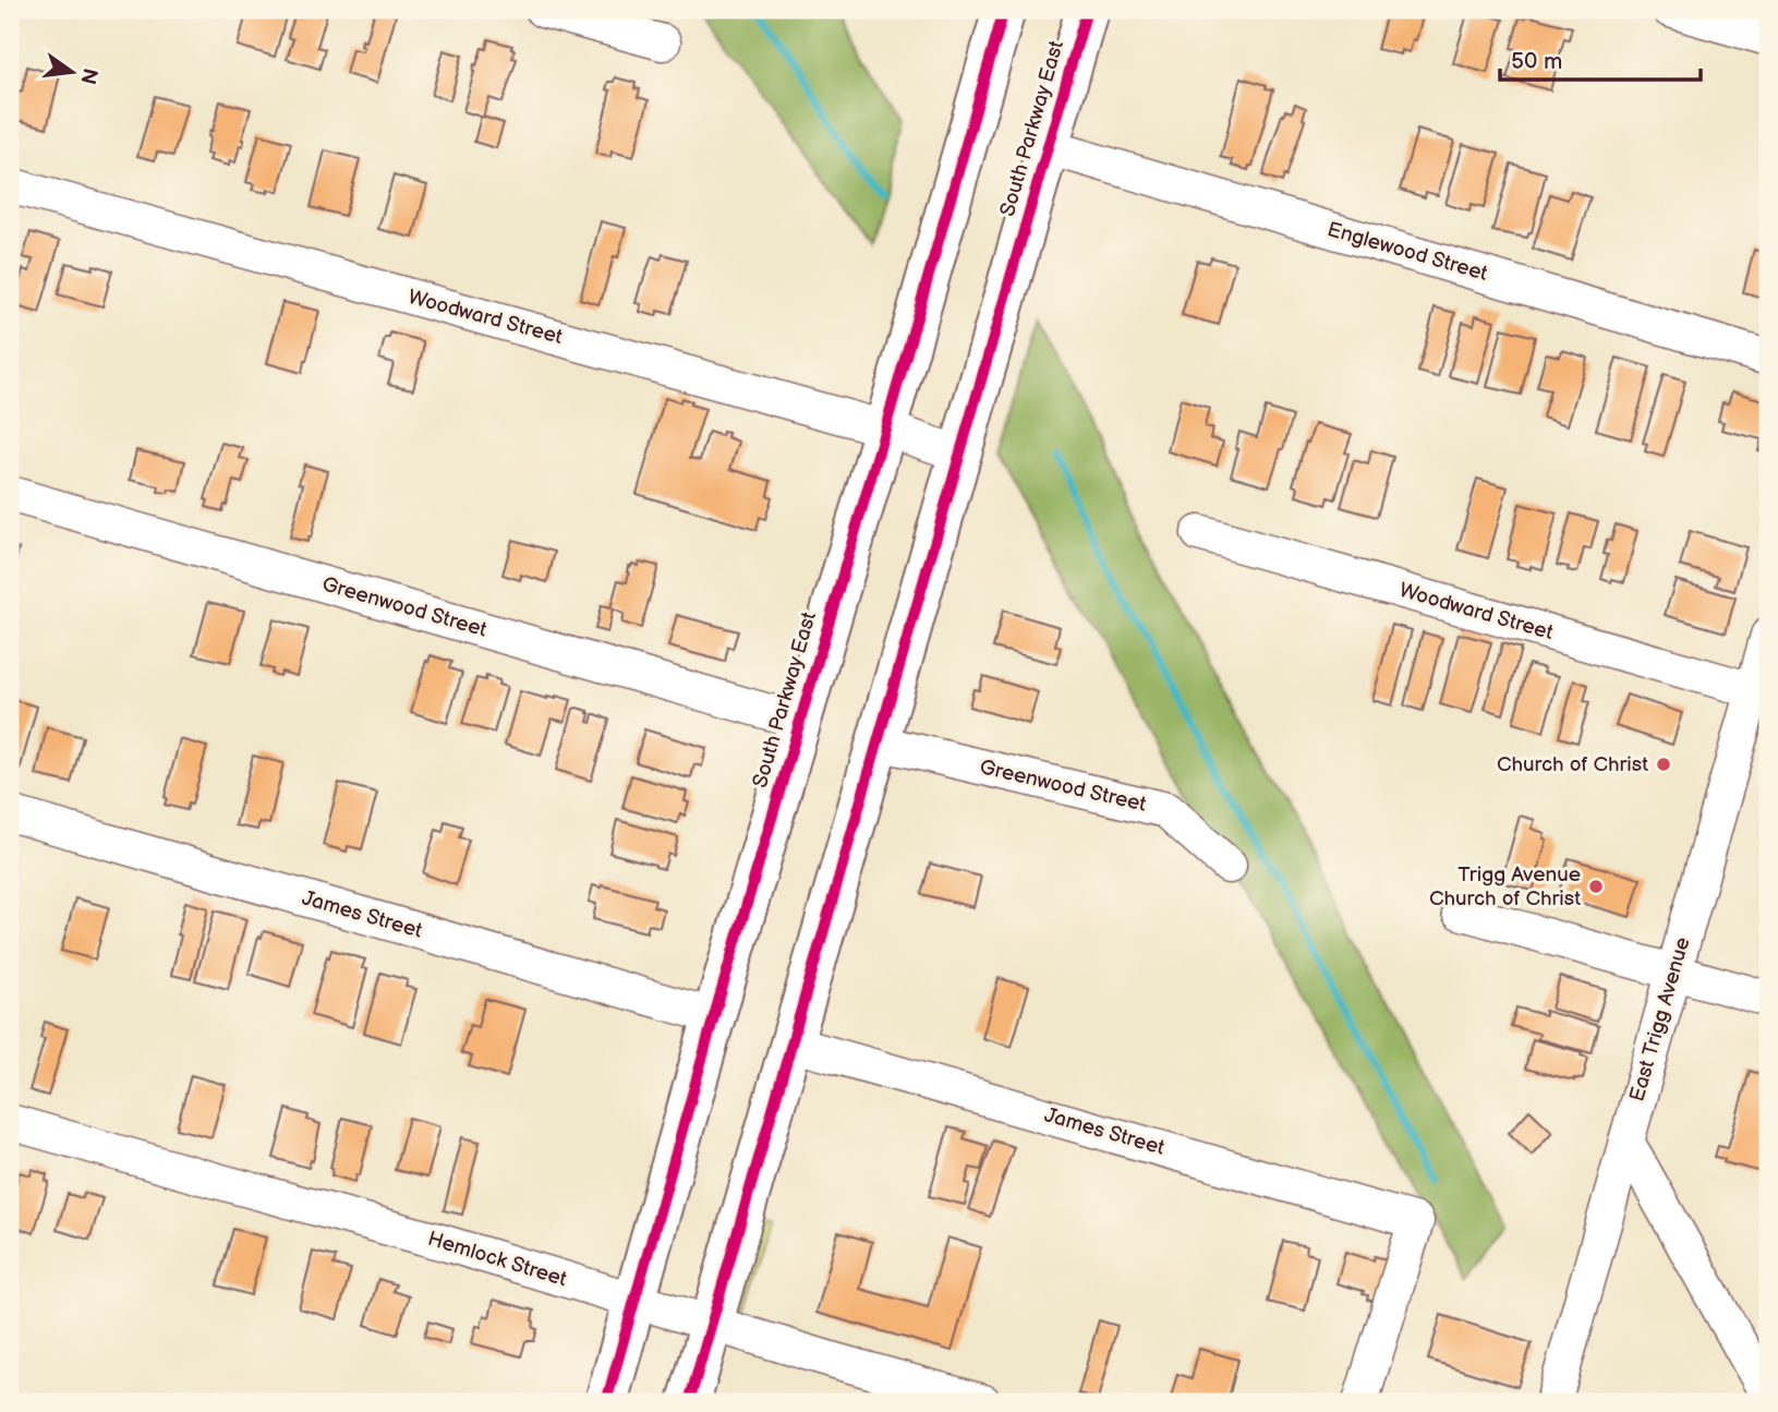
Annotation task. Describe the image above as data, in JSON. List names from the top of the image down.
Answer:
{
  "streets": {
    "main road": ["South Parkway East"],
    "street": [
      "Englewood Street",
      "Woodward Street",
      "Greenwood Street",
      "James Street",
      "East Trigg Avenue",
      "Hemlock Street"
    ]
  },
  "crossings": [
    ["South Parkway East", "Englewood Street"],
    ["South Parkway East", "Woodward Street"],
    ["South Parkway East", "Greenwood Street"],
    ["South Parkway East", "James Street"],
    ["South Parkway East", "Hemlock Street"],
    ["Woodward Street", "East Trigg Avenue"]
  ],
  "places": ["Church of Christ", "Trigg Avenue Church of Christ"],
  "scale_bar": "50 m",
  "north": "right"
}
